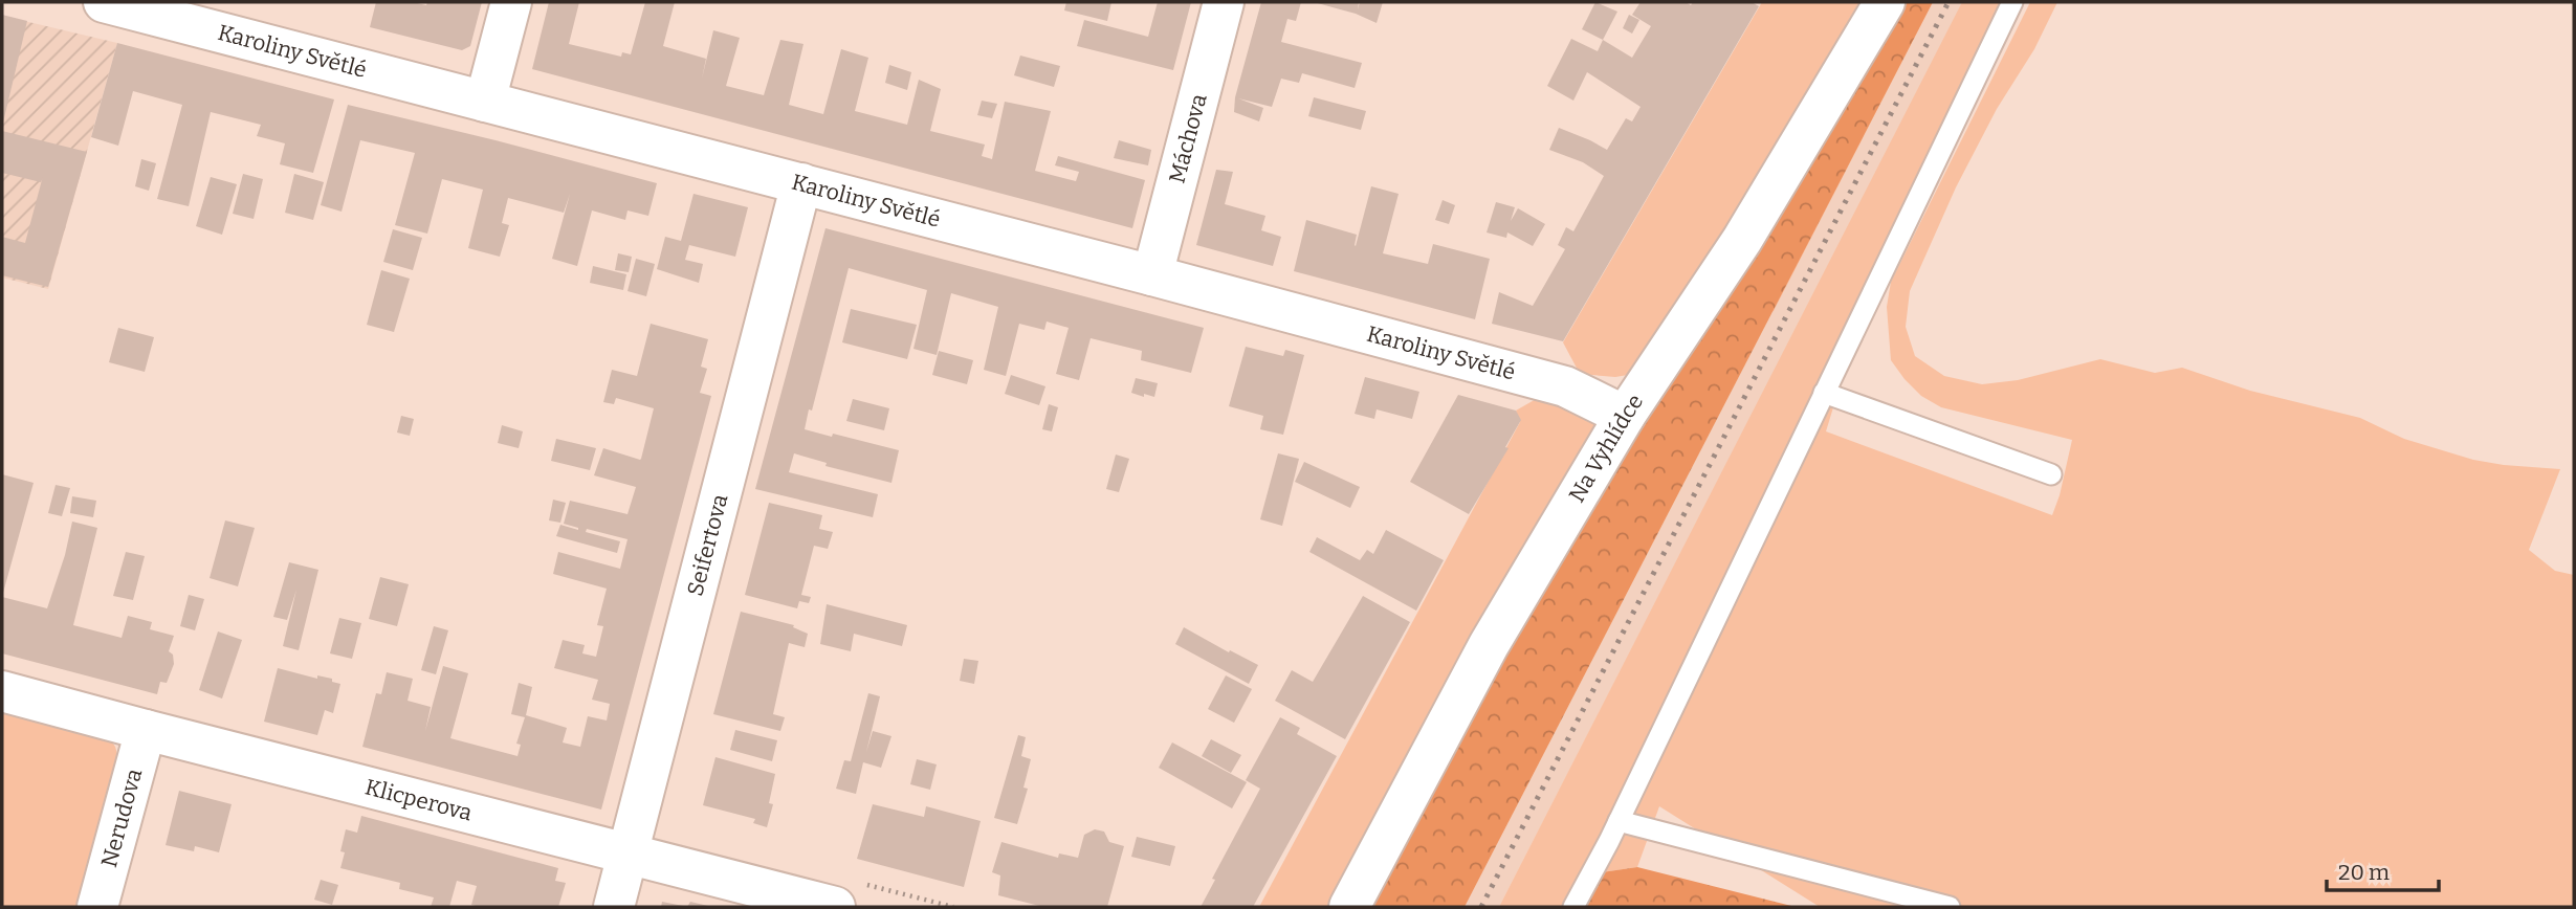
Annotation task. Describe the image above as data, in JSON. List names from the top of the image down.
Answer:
{
  "streets": {
    "street": [
      "Karoliny Světlé",
      "Máchova",
      "Na Vyhlídce",
      "Seifertova",
      "Klicperova",
      "Nerudova"
    ]
  },
  "crossings": [
    ["Karoliny Světlé", "Máchova"],
    ["Karoliny Světlé", "Na Vyhlídce"],
    ["Karoliny Světlé", "Seifertova"],
    ["Seifertova", "Klicperova"],
    ["Klicperova", "Nerudova"]
  ],
  "scale_bar": "20 m"
}
